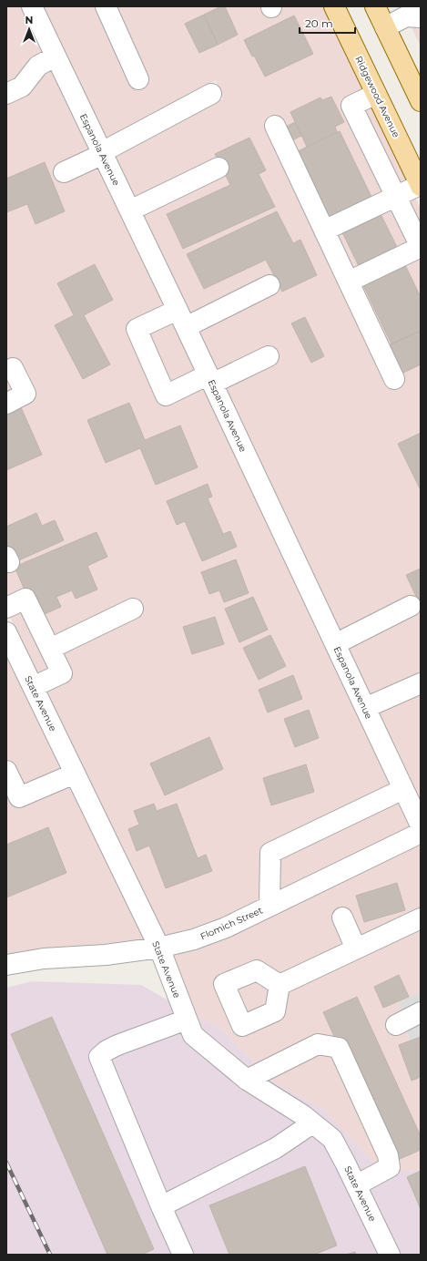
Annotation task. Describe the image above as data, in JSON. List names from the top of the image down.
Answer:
{
  "streets": {
    "main road": ["Ridgewood Avenue"],
    "street": ["Espanola Avenue", "State Avenue", "Flomich Street"]
  },
  "crossings": [
    ["State Avenue", "Flomich Street"]
  ],
  "scale_bar": "20 m",
  "north": "top"
}
